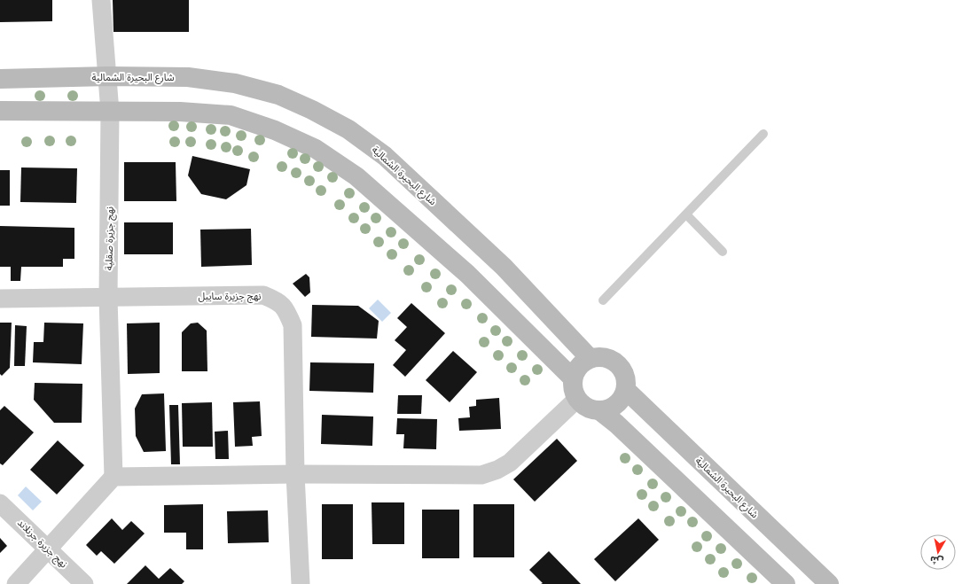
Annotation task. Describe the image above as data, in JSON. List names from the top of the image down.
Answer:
{
  "streets": {
    "main road": ["شارع البحيرة الشمالية"],
    "street": ["نهج جزيرة صقلية", "نهج جزيرة سايبل", "نهج جزيرة جرنلاند"]
  },
  "crossings": [
    ["شارع البحيرة الشمالية", "نهج جزيرة صقلية"],
    ["نهج جزيرة صقلية", "نهج جزيرة سايبل"]
  ],
  "north": "bottom"
}
